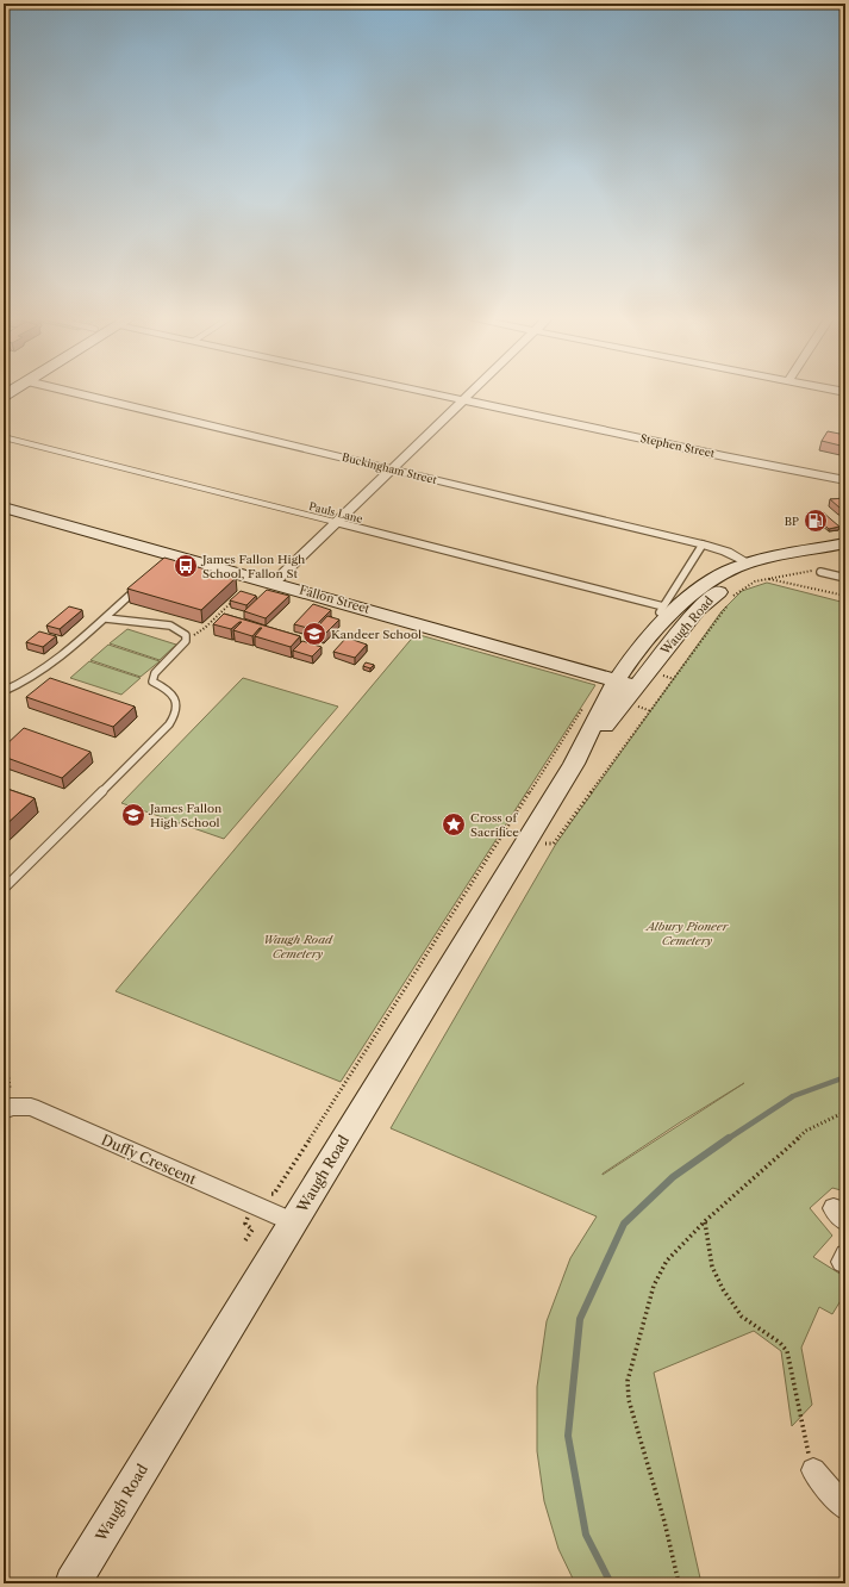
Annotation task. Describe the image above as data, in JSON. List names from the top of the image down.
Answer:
{
  "streets": {
    "main road": ["Fallon Street", "Waugh Road"],
    "street": ["Stephen Street", "Buckingham Street", "Duffy Crescent"],
    "lane": ["Pauls Lane"]
  },
  "crossings": [
    ["Buckingham Street", "Waugh Road"],
    ["Pauls Lane", "Waugh Road"],
    ["Fallon Street", "Waugh Road"],
    ["Waugh Road", "Duffy Crescent"]
  ],
  "parks": ["Albury Pioneer Cemetery", "Waugh Road Cemetery"],
  "places": {
    "fuel station": ["BP"],
    "bus stop": ["James Fallon High School, Fallon St"],
    "school or university": ["Kandeer School", "James Fallon High School"],
    "place": ["Cross of Sacrifice"]
  }
}
